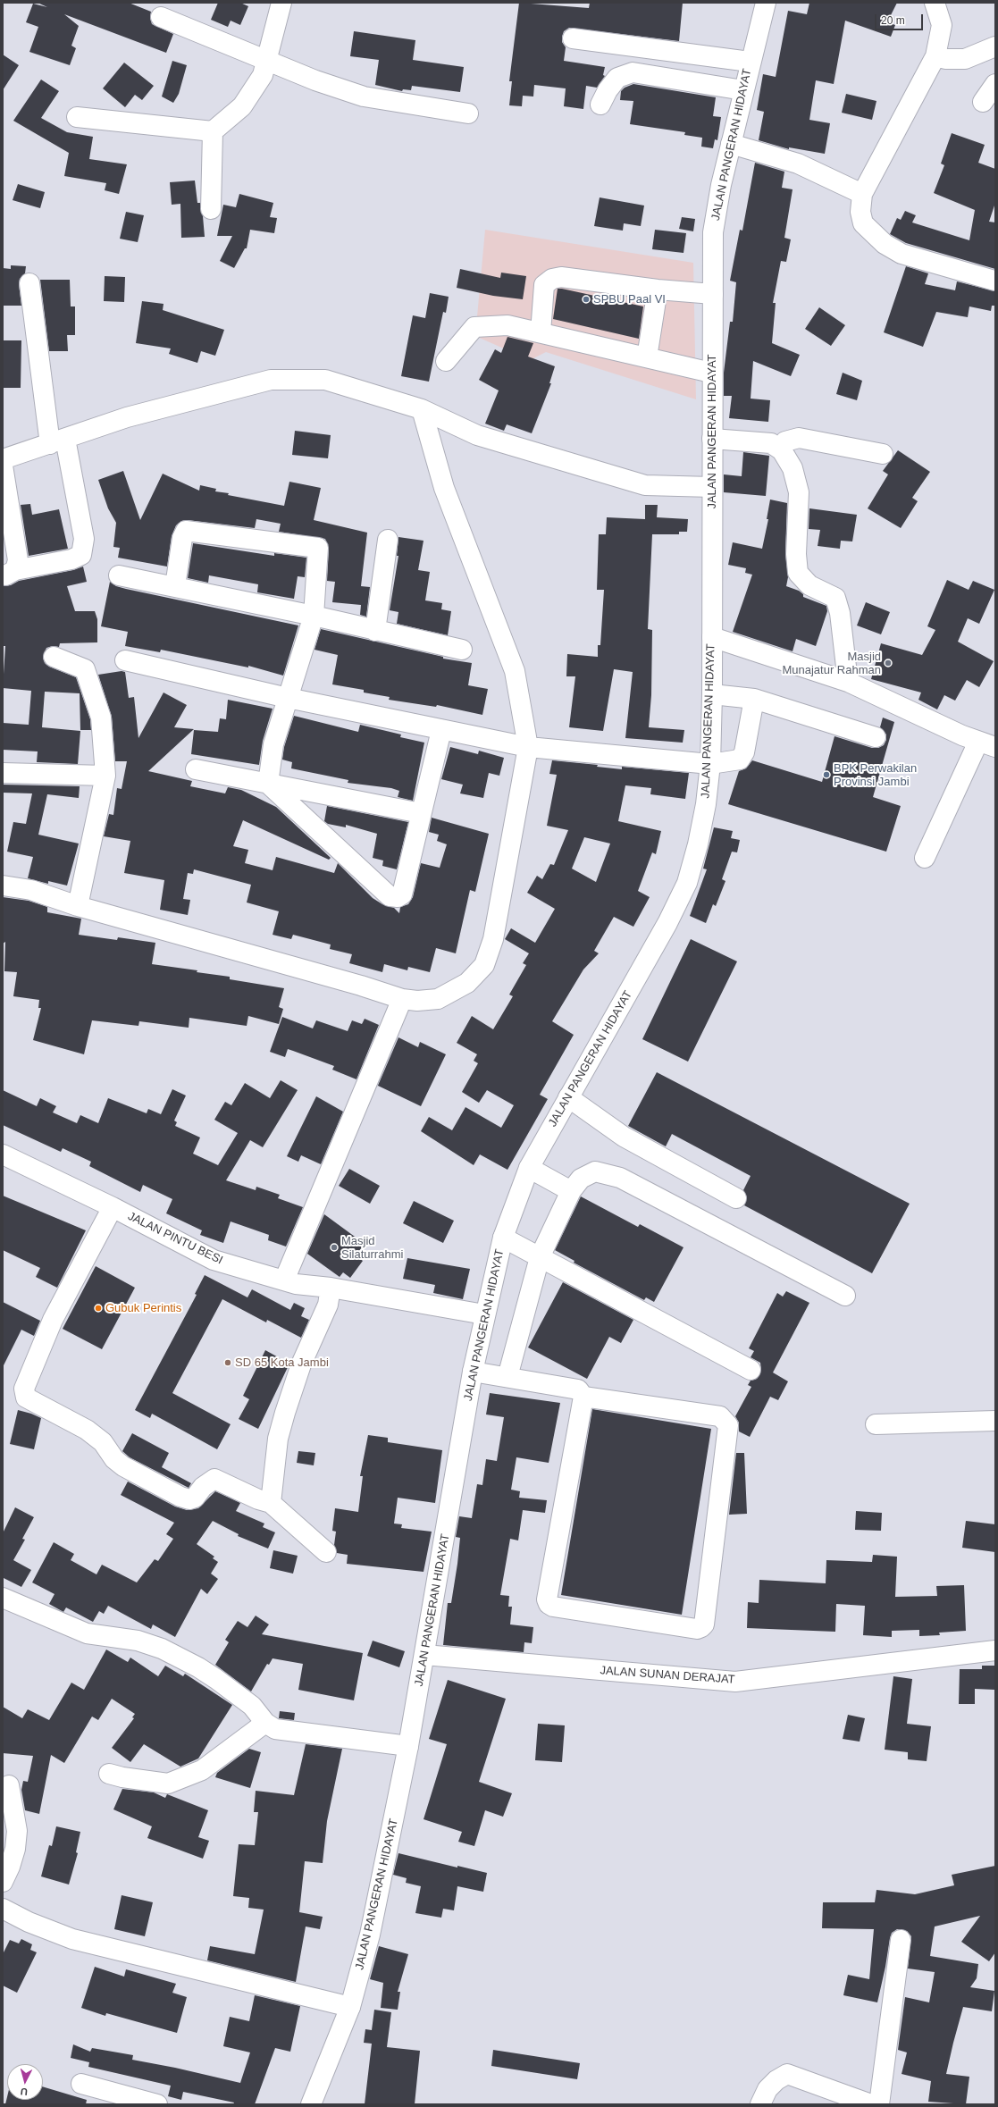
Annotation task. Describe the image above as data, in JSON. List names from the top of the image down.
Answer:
{
  "streets": {
    "main road": ["JALAN PANGERAN HIDAYAT", "JALAN PINTU BESI", "JALAN SUNAN DERAJAT"]
  },
  "crossings": [
    ["JALAN PANGERAN HIDAYAT", "JALAN PINTU BESI"],
    ["JALAN PANGERAN HIDAYAT", "JALAN SUNAN DERAJAT"]
  ],
  "places": [
    "SPBU Paal VI",
    "Masjid Munajatur Rahman",
    "BPK Perwakilan Provinsi Jambi",
    "Masjid Silaturrahmi",
    "Gubuk Perintis",
    "SD 65 Kota Jambi"
  ],
  "scale_bar": "20 m",
  "north": "bottom"
}
